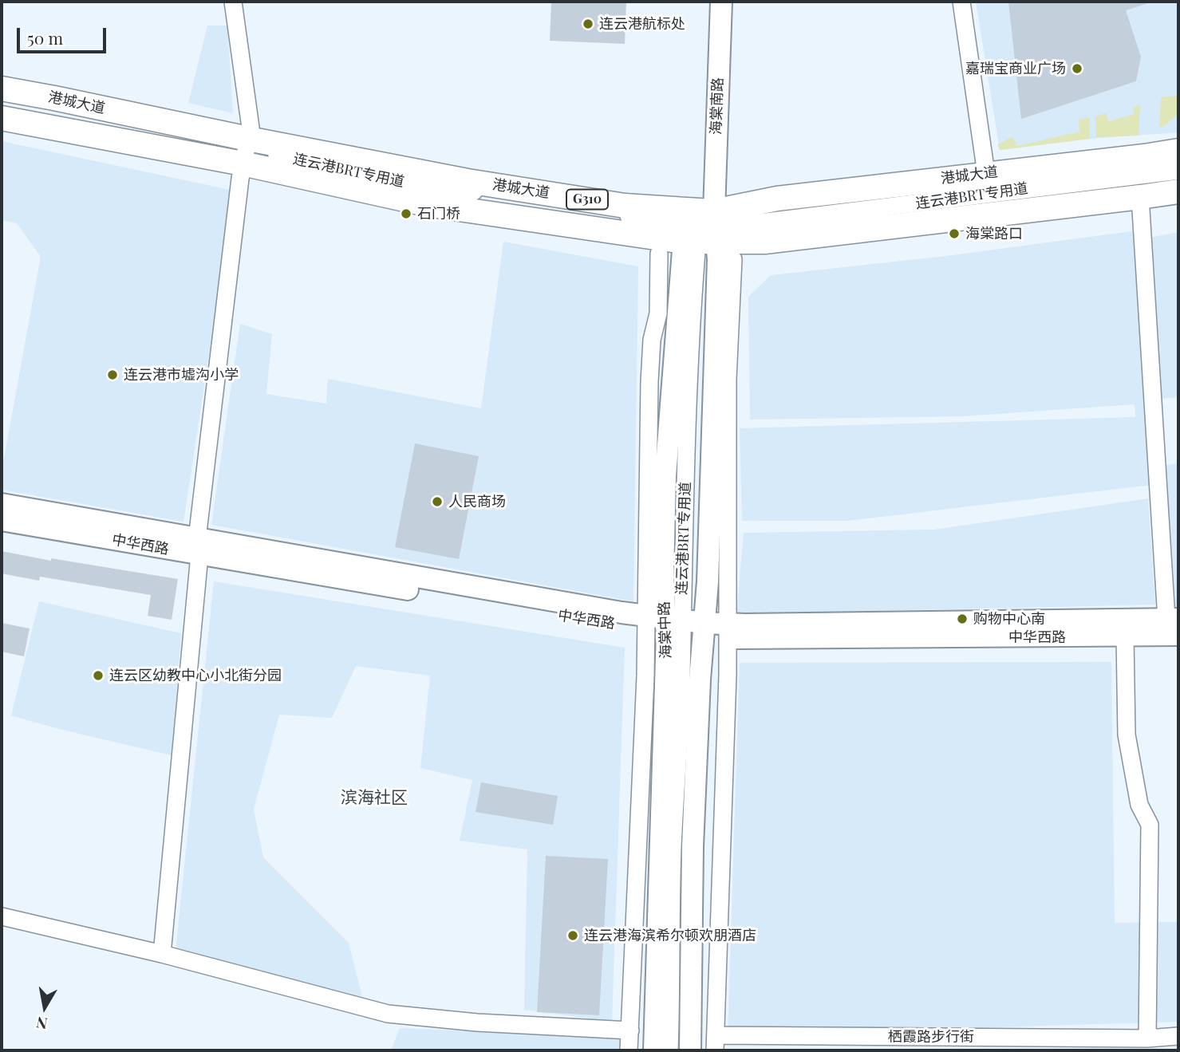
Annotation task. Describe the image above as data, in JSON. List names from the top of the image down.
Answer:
{
  "streets": {
    "highway": ["港城大道", "G310"],
    "main road": ["海棠南路", "中华西路", "海棠中路"],
    "street": ["连云港BRT专用道", "栖霞路步行街"]
  },
  "crossings": [
    ["港城大道", "海棠南路"],
    ["港城大道", "连云港BRT专用道"],
    ["港城大道", "海棠中路"],
    ["海棠南路", "连云港BRT专用道"],
    ["海棠南路", "海棠中路"],
    ["连云港BRT专用道", "海棠中路"],
    ["中华西路", "海棠中路"]
  ],
  "districts": ["滨海社区"],
  "places": [
    "连云港航标处",
    "嘉瑞宝商业广场",
    "石门桥",
    "海棠路口",
    "连云港市墟沟小学",
    "人民商场",
    "购物中心南",
    "连云区幼教中心小北街分园",
    "连云港海滨希尔顿欢朋酒店"
  ],
  "scale_bar": "50 m",
  "north": "bottom"
}
